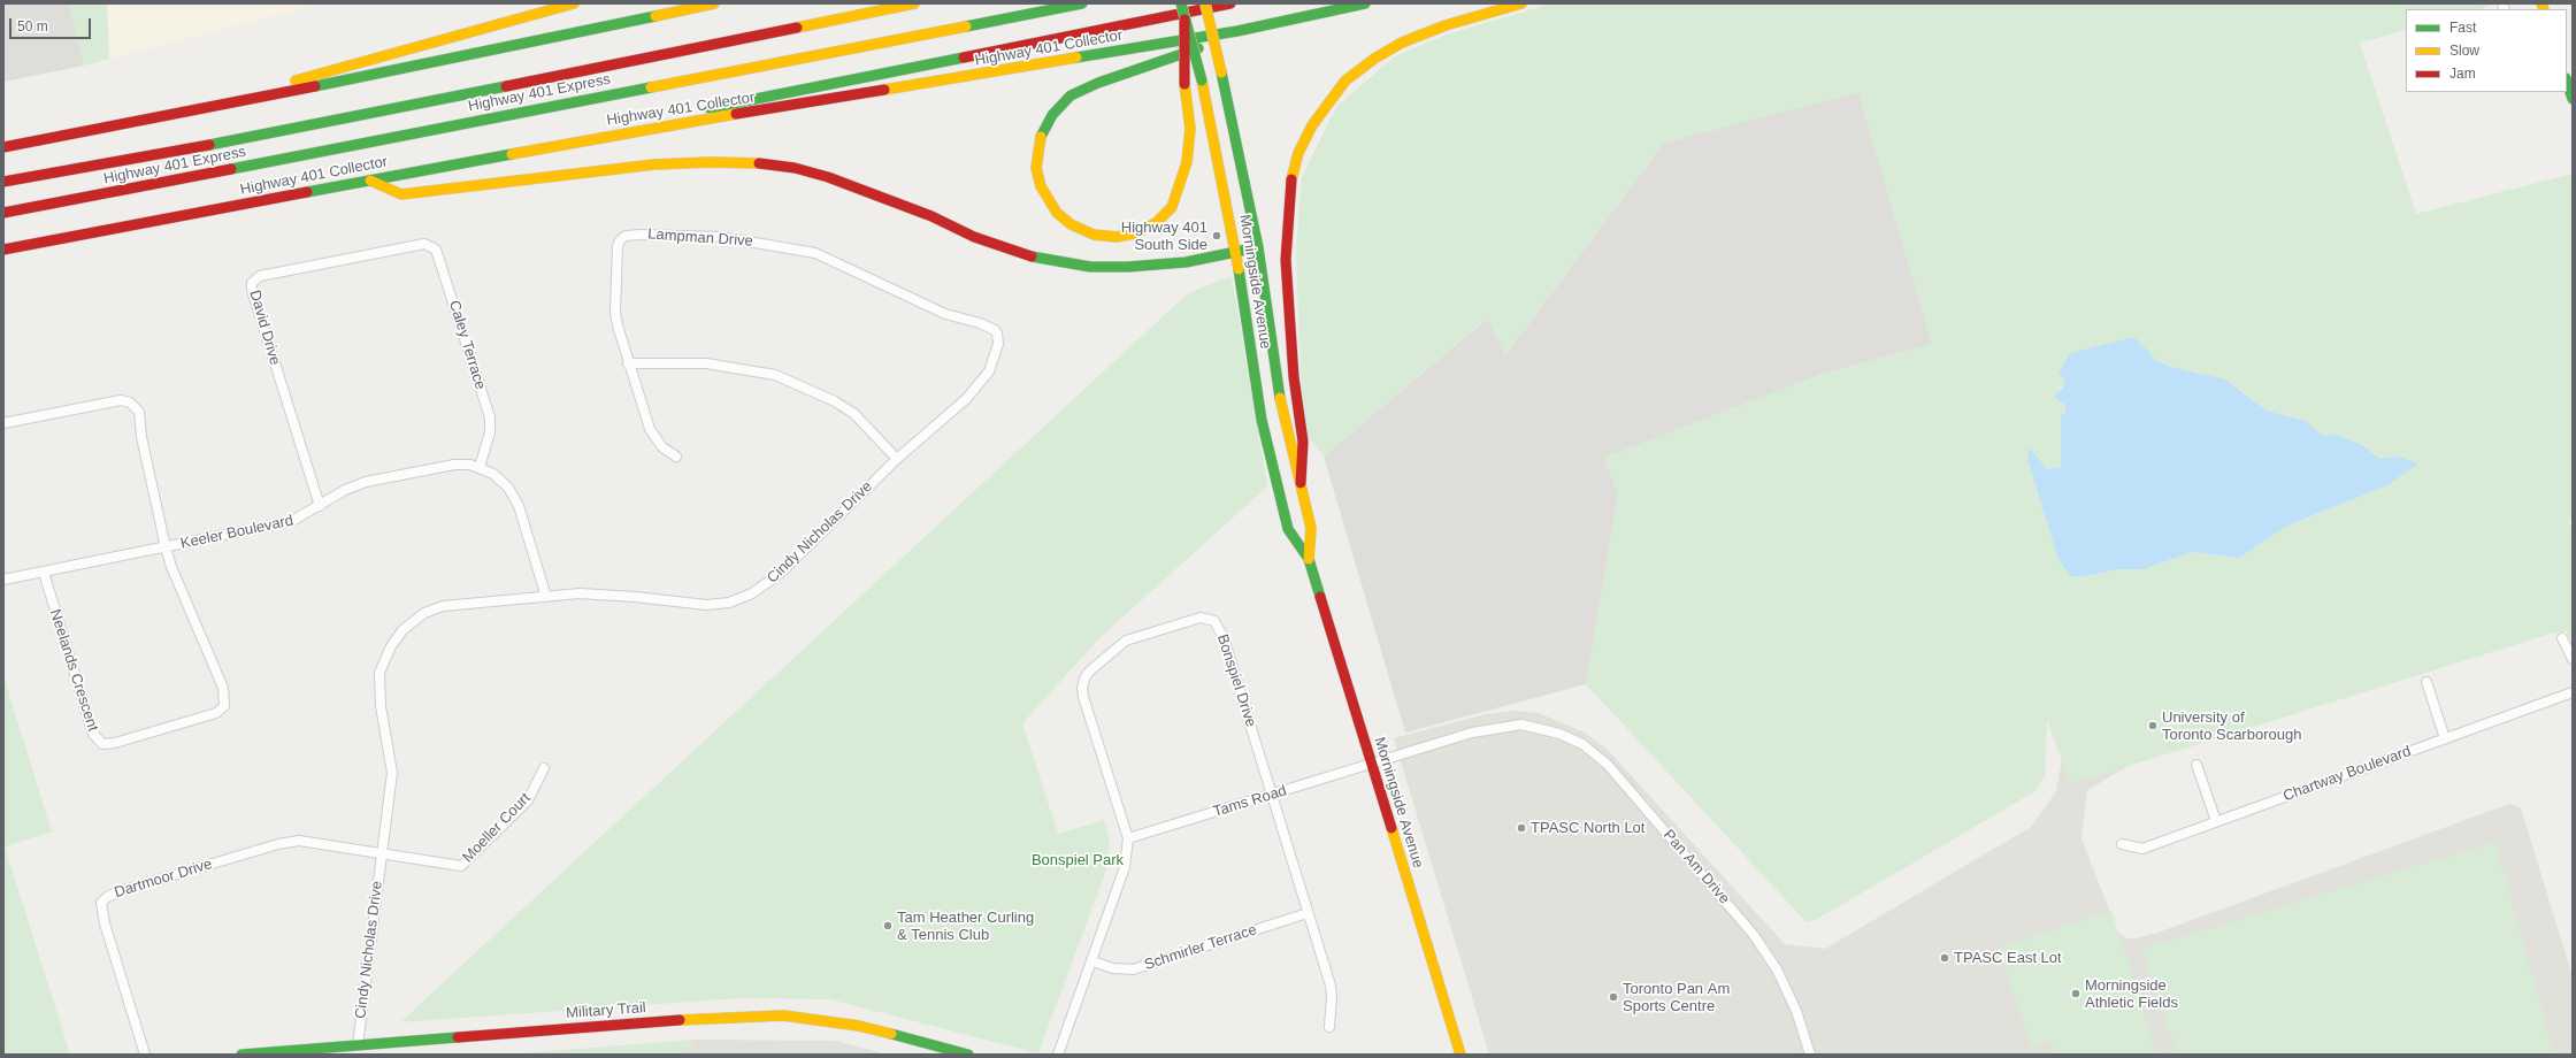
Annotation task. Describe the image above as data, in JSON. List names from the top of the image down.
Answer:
{
  "streets": {
    "main road": [
      "Highway 401 Collector",
      "Highway 401 Express",
      "Morningside Avenue",
      "Military Trail"
    ],
    "street": [
      "Lampman Drive",
      "David Drive",
      "Caley Terrace",
      "Keeler Boulevard",
      "Cindy Nicholas Drive",
      "Neelands Crescent",
      "Bonspiel Drive",
      "Chartway Boulevard",
      "Tams Road",
      "Moeller Court",
      "Pan Am Drive",
      "Dartmoor Drive",
      "Schmirler Terrace"
    ]
  },
  "crossings": [
    ["Lampman Drive", "Cindy Nicholas Drive"],
    ["Morningside Avenue", "Tams Road"],
    ["Morningside Avenue", "Pan Am Drive"],
    ["David Drive", "Caley Terrace"],
    ["David Drive", "Keeler Boulevard"],
    ["Caley Terrace", "Keeler Boulevard"],
    ["Keeler Boulevard", "Cindy Nicholas Drive"],
    ["Keeler Boulevard", "Neelands Crescent"],
    ["Cindy Nicholas Drive", "Moeller Court"],
    ["Cindy Nicholas Drive", "Dartmoor Drive"],
    ["Cindy Nicholas Drive", "Military Trail"],
    ["Bonspiel Drive", "Tams Road"],
    ["Bonspiel Drive", "Schmirler Terrace"],
    ["Tams Road", "Pan Am Drive"],
    ["Moeller Court", "Dartmoor Drive"]
  ],
  "parks": ["Bonspiel Park"],
  "places": [
    "Highway 401 South Side",
    "University of Toronto Scarborough",
    "TPASC North Lot",
    "Tam Heather Curling & Tennis Club",
    "TPASC East Lot",
    "Morningside Athletic Fields",
    "Toronto Pan Am Sports Centre"
  ],
  "legend": ["Fast", "Slow", "Jam"],
  "scale_bar": "50 m"
}
